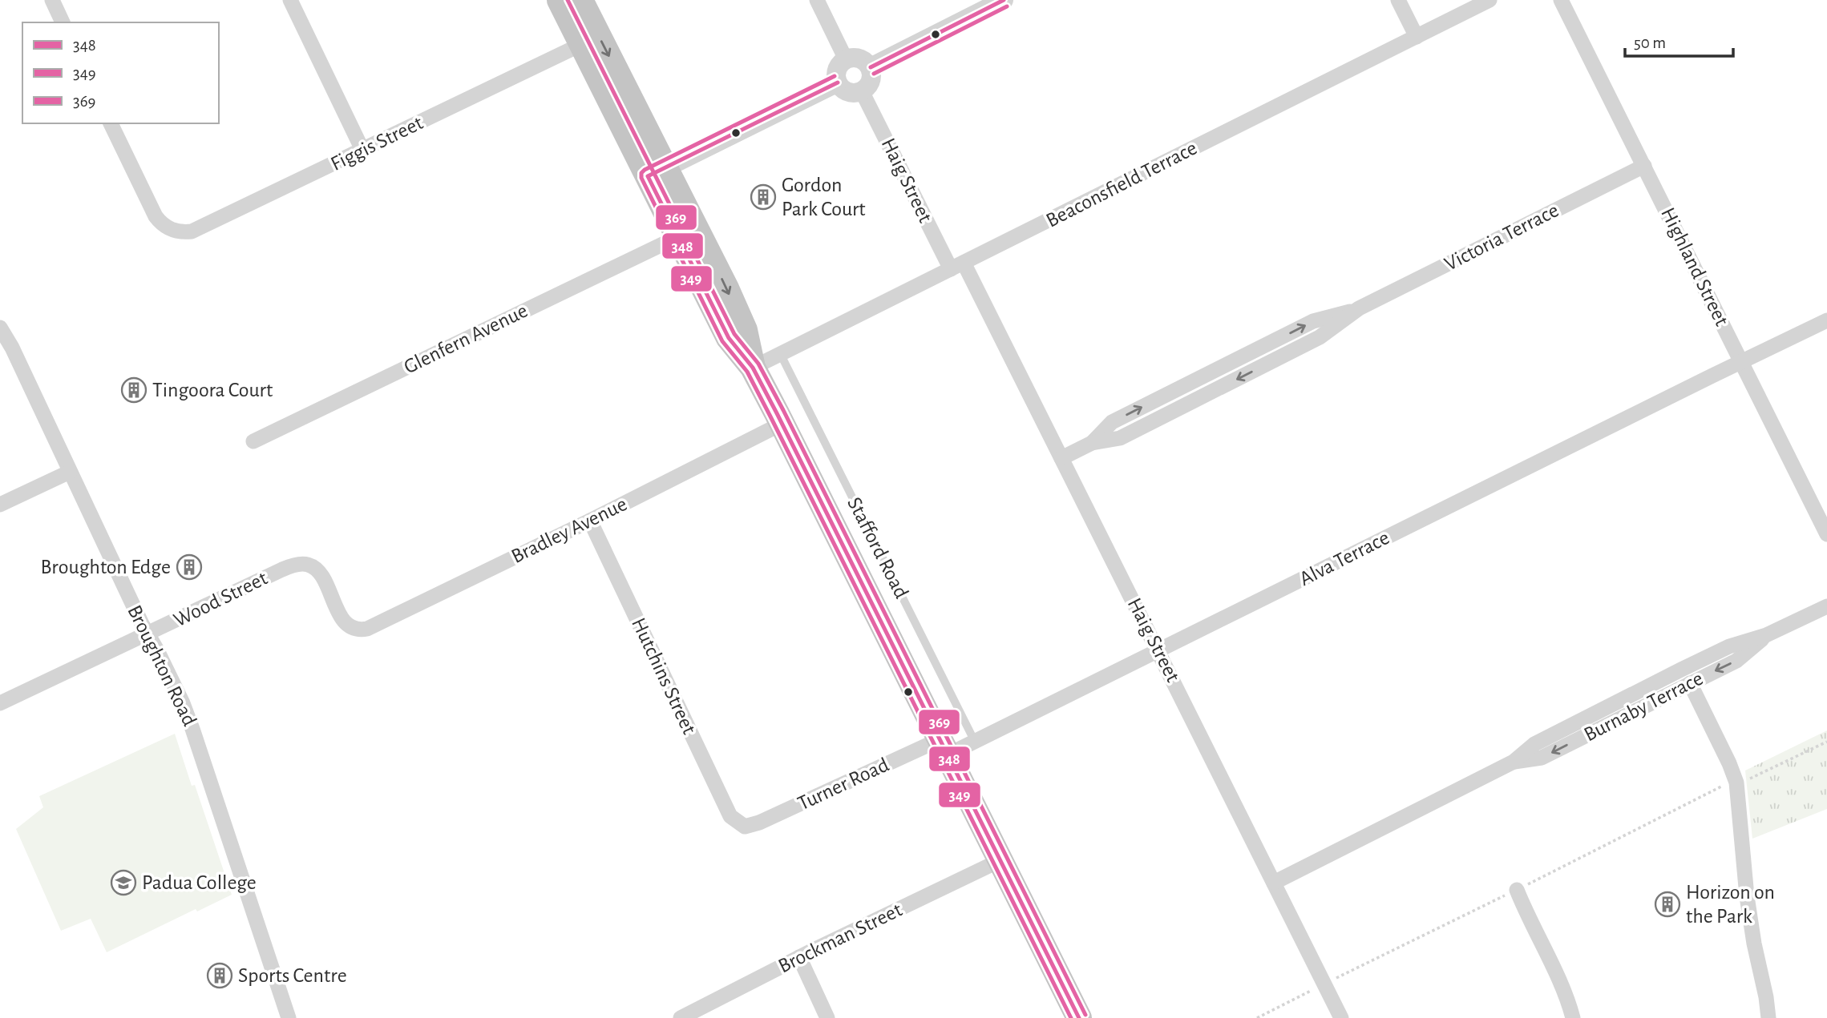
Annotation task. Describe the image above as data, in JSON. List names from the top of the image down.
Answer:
{
  "streets": {
    "highway": ["Stafford Road"],
    "street": [
      "Figgis Street",
      "Haig Street",
      "Beaconsfield Terrace",
      "Victoria Terrace",
      "Highland Street",
      "Glenfern Avenue",
      "Bradley Avenue",
      "Alva Terrace",
      "Wood Street",
      "Broughton Road",
      "Hutchins Street",
      "Burnaby Terrace",
      "Turner Road",
      "Brockman Street"
    ]
  },
  "crossings": [
    ["Figgis Street", "Stafford Road"],
    ["Haig Street", "Beaconsfield Terrace"],
    ["Haig Street", "Victoria Terrace"],
    ["Haig Street", "Alva Terrace"],
    ["Haig Street", "Burnaby Terrace"],
    ["Beaconsfield Terrace", "Stafford Road"],
    ["Victoria Terrace", "Highland Street"],
    ["Highland Street", "Alva Terrace"],
    ["Glenfern Avenue", "Stafford Road"],
    ["Bradley Avenue", "Stafford Road"],
    ["Bradley Avenue", "Wood Street"],
    ["Bradley Avenue", "Hutchins Street"],
    ["Stafford Road", "Alva Terrace"],
    ["Stafford Road", "Turner Road"],
    ["Stafford Road", "Brockman Street"],
    ["Alva Terrace", "Turner Road"],
    ["Wood Street", "Broughton Road"],
    ["Hutchins Street", "Turner Road"]
  ],
  "places": {
    "building": [
      "Gordon Park Court",
      "Tingoora Court",
      "Broughton Edge",
      "Horizon on the Park",
      "Sports Centre"
    ],
    "school or university": ["Padua College"]
  },
  "lines": ["transit line 348", "transit line 369", "transit line 349"],
  "legend": ["348", "349", "369"],
  "scale_bar": "50 m"
}
